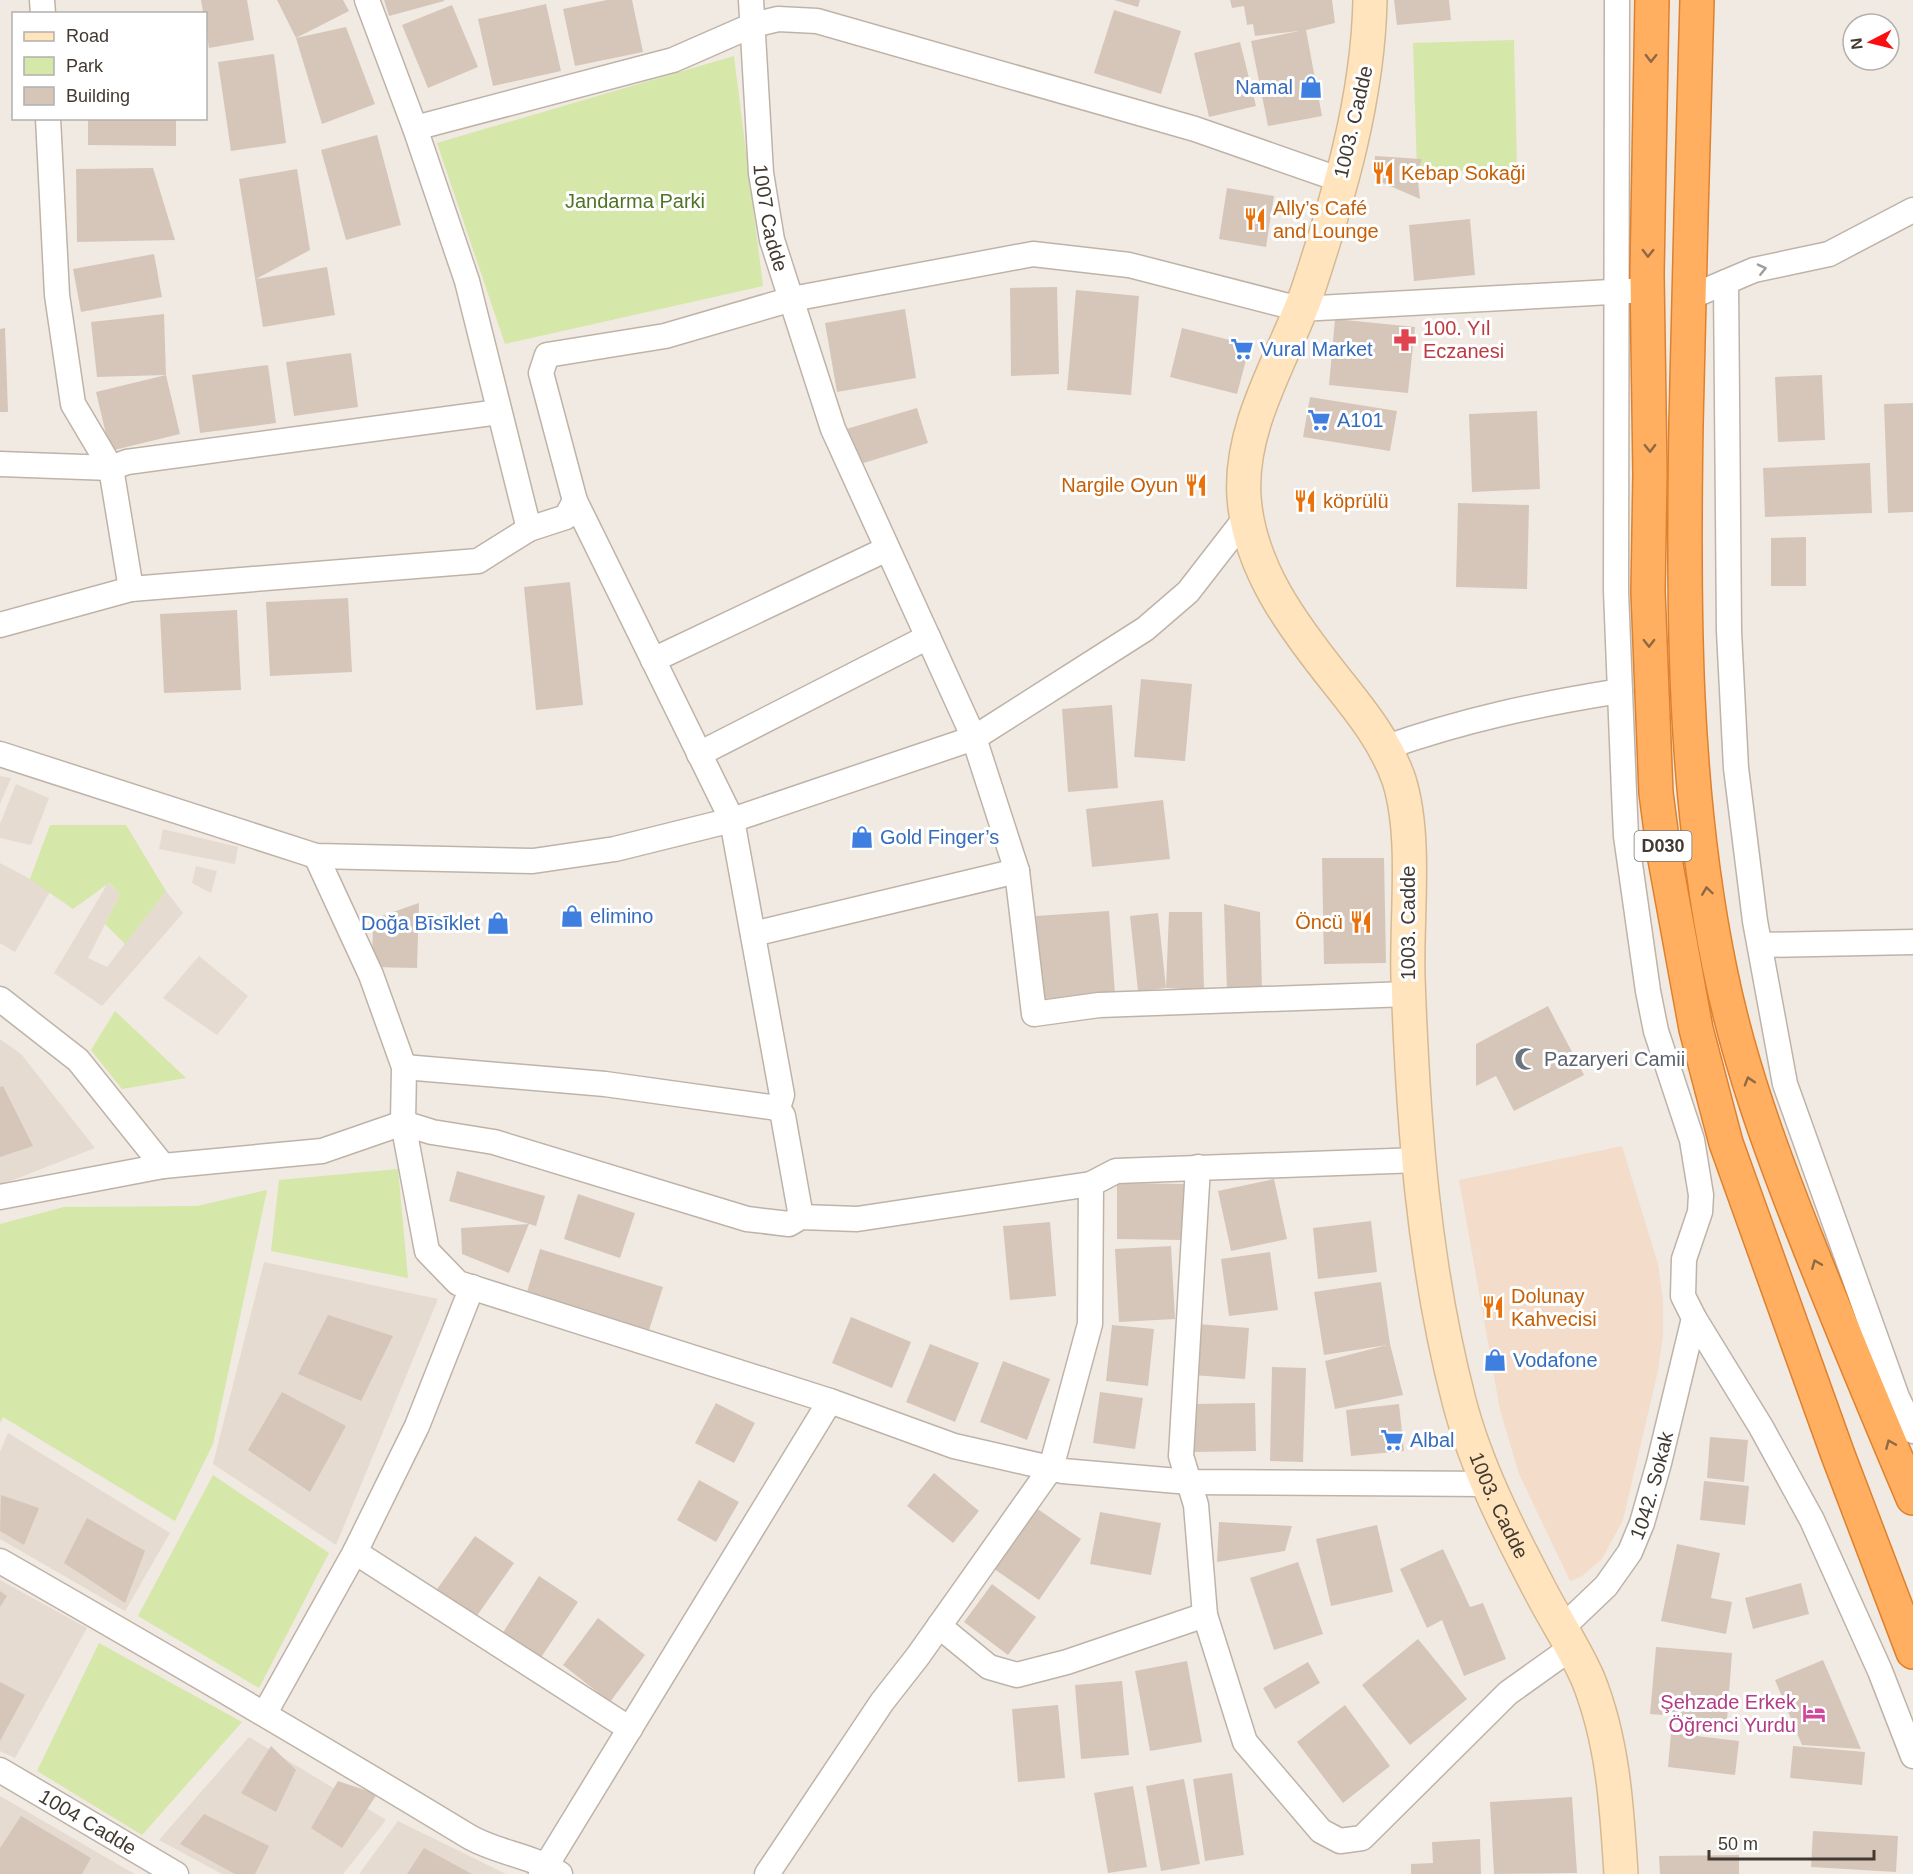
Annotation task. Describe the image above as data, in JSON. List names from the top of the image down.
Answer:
{
  "streets": {
    "highway": ["D030"],
    "main road": ["1003. Cadde"],
    "street": ["1007 Cadde", "1042. Sokak", "1004 Cadde"]
  },
  "crossings": [
    ["1003. Cadde", "1007 Cadde"],
    ["1003. Cadde", "1042. Sokak"]
  ],
  "parks": ["Jandarma Parki"],
  "places": {
    "shop": [
      "Namal",
      "Gold Finger’s",
      "elimino",
      "Doğa Bīsīklet",
      "Vodafone"
    ],
    "restaurant": [
      "Kebap Sokaği",
      "Ally’s Café and Lounge",
      "Nargile Oyun",
      "köprülü",
      "Öncü",
      "Dolunay Kahvecisi"
    ],
    "pharmacy": ["100. Yıl Eczanesi"],
    "supermarket": ["Vural Market", "A101", "Albal"],
    "mosque": ["Pazaryeri Camii"],
    "hotel": ["Şehzade Erkek Öğrenci Yurdu"]
  },
  "legend": ["Road", "Park", "Building"],
  "scale_bar": "50 m",
  "north": "left"
}
